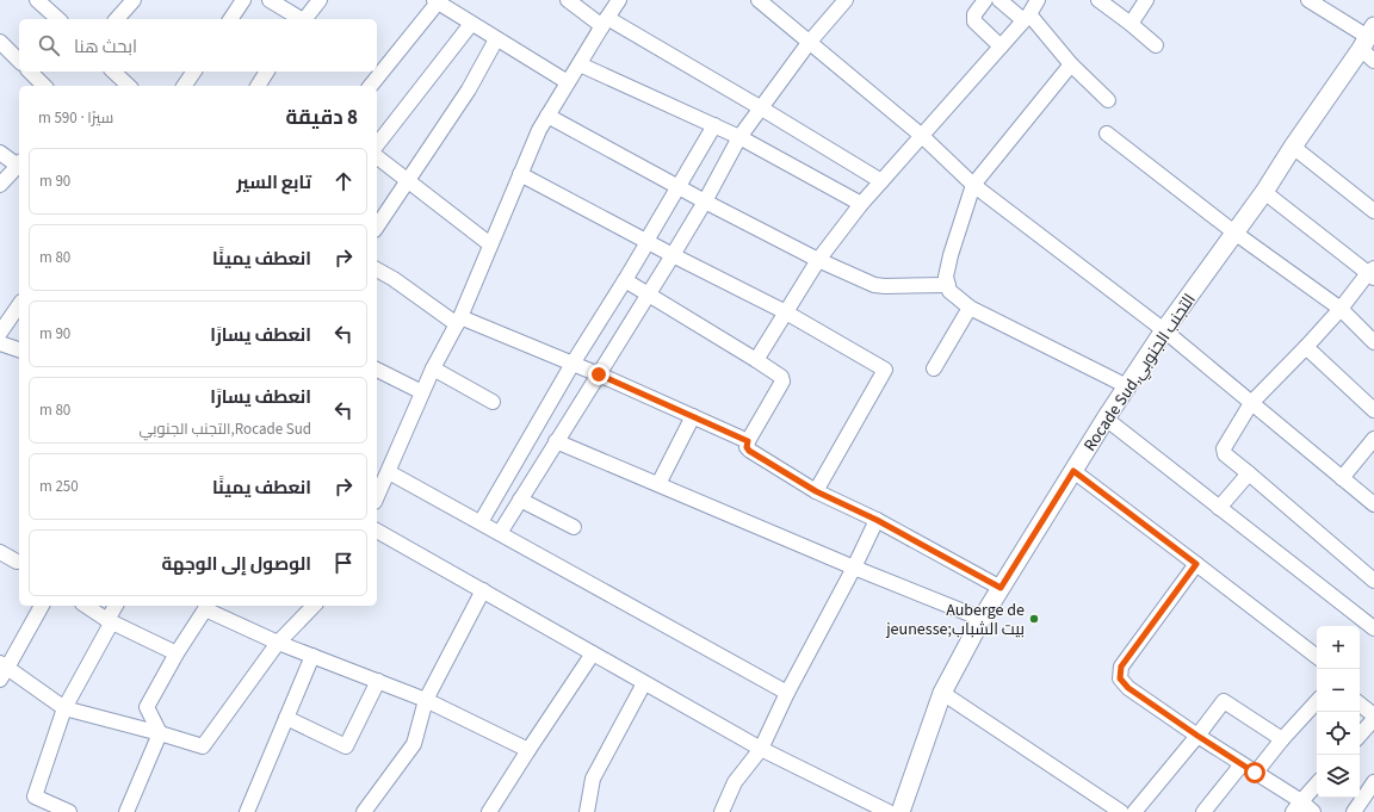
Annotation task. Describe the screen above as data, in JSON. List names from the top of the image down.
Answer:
{
  "streets": {
    "main road": ["Rocade Sud,التجنب الجنوبي"]
  },
  "places": ["Auberge de jeunesse;بيت الشباب"],
  "page": {
    "search": "ابحث هنا",
    "heading": ["8 دقيقة", "سيرًا · 590 m"],
    "list": [
      ["تابع السير", "90 m"],
      ["انعطف يمينًا", "80 m"],
      ["انعطف يسارًا", "90 m"],
      ["انعطف يسارًا", "Rocade Sud,التجنب الجنوبي", "80 m"],
      ["انعطف يمينًا", "250 m"],
      "الوصول إلى الوجهة"
    ],
    "map_buttons": ["+", "−"]
  }
}
